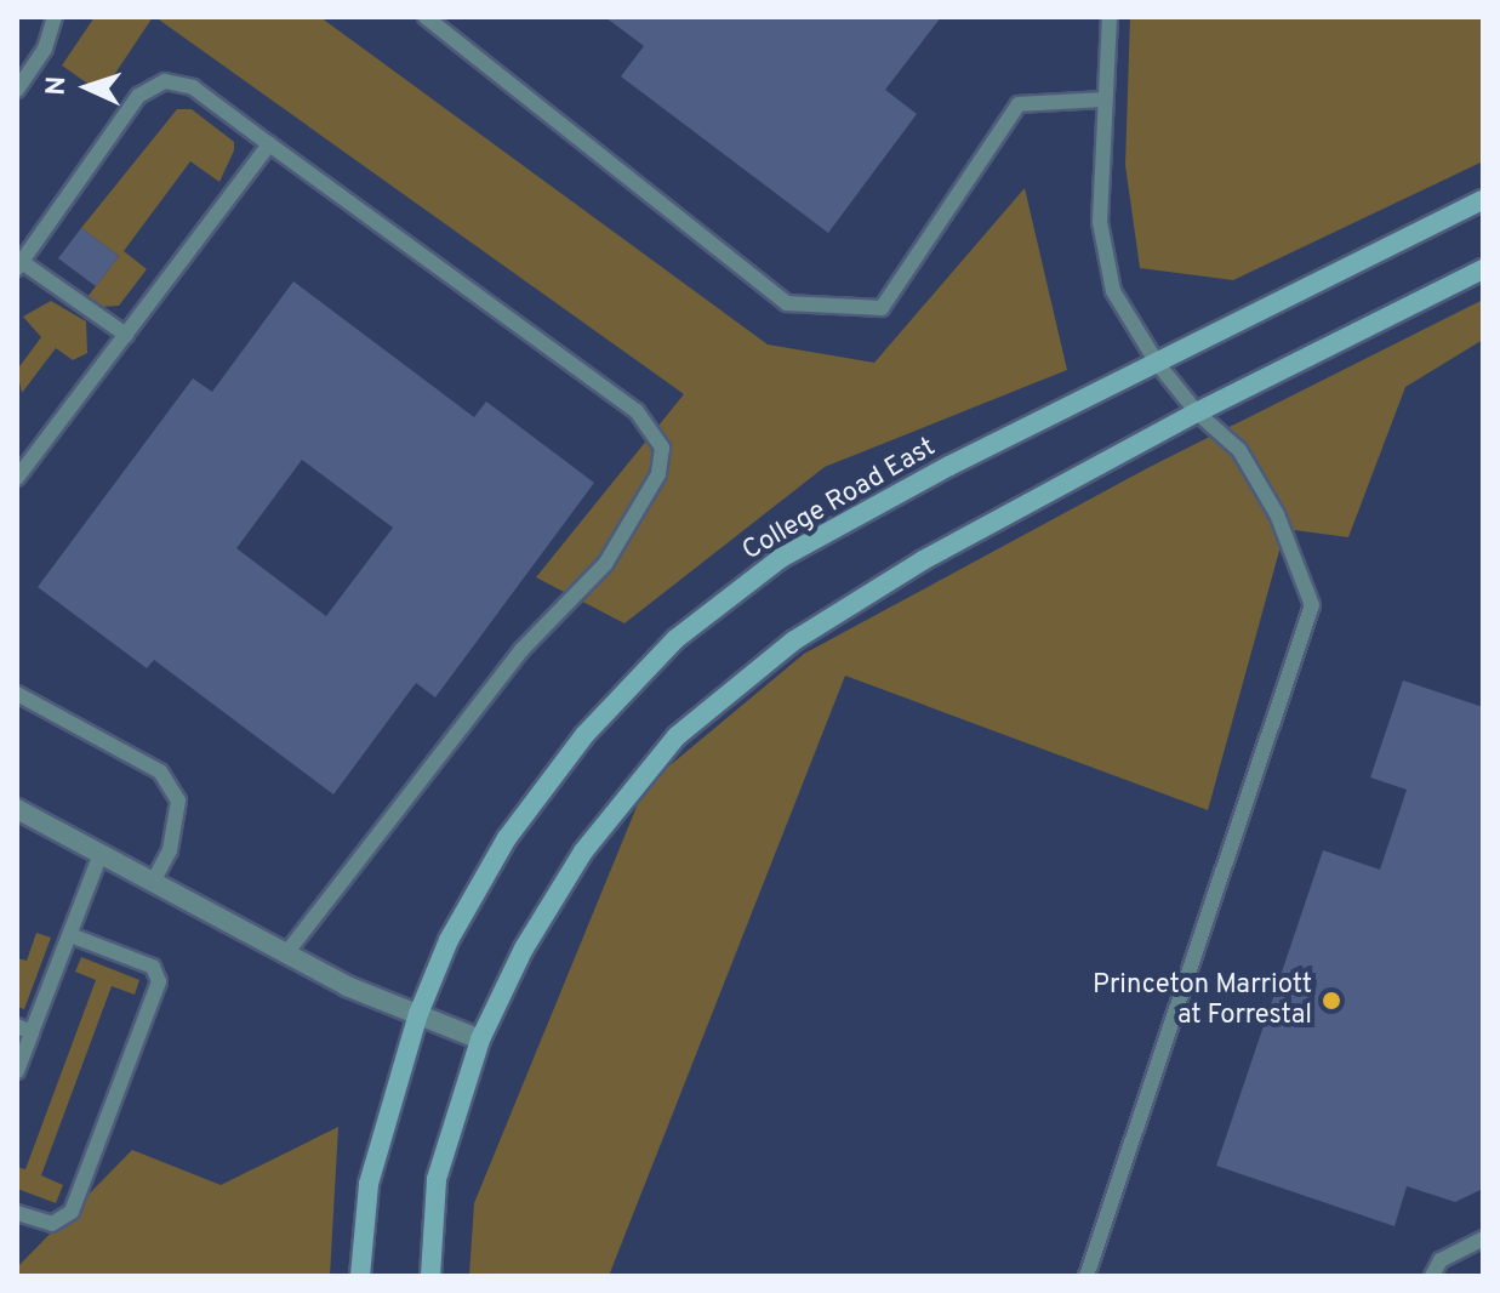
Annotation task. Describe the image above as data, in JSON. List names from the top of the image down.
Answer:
{
  "streets": {
    "street": ["College Road East"]
  },
  "places": ["Princeton Marriott at Forrestal"],
  "north": "left"
}
